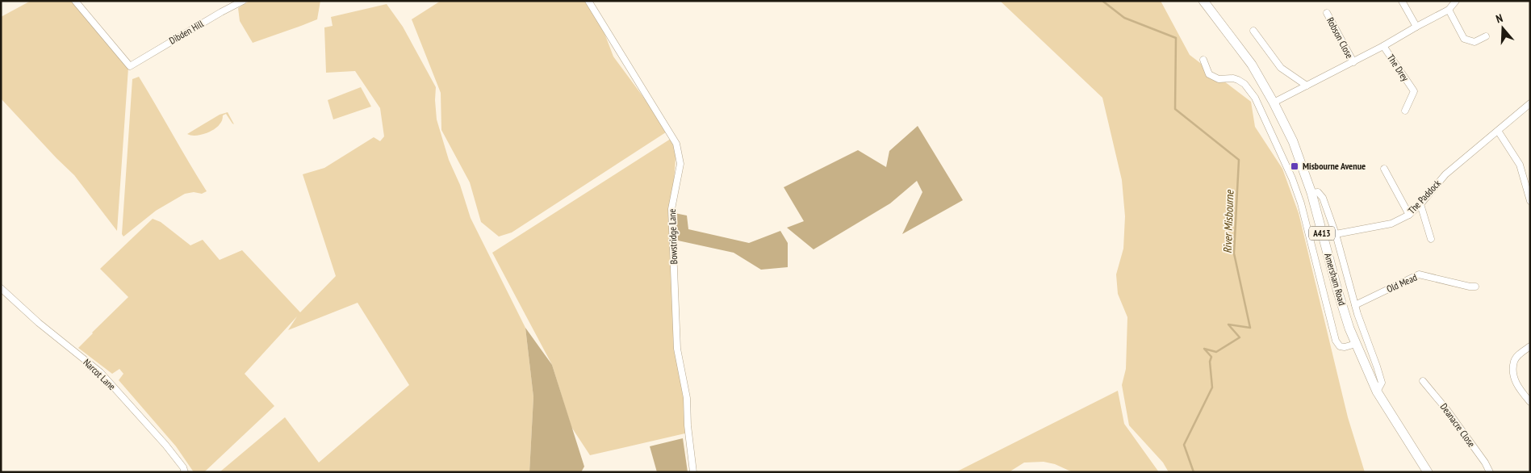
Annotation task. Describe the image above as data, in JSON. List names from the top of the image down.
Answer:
{
  "streets": {
    "highway": ["A413", "Amersham Road"],
    "street": [
      "Dibden Hill",
      "Robson Close",
      "The Drey",
      "The Paddock",
      "Bowstridge Lane",
      "Old Mead",
      "Narcot Lane",
      "Deanacre Close"
    ]
  },
  "water": ["River Misbourne"],
  "places": {
    "transit": ["Misbourne Avenue"]
  },
  "north": "top"
}
